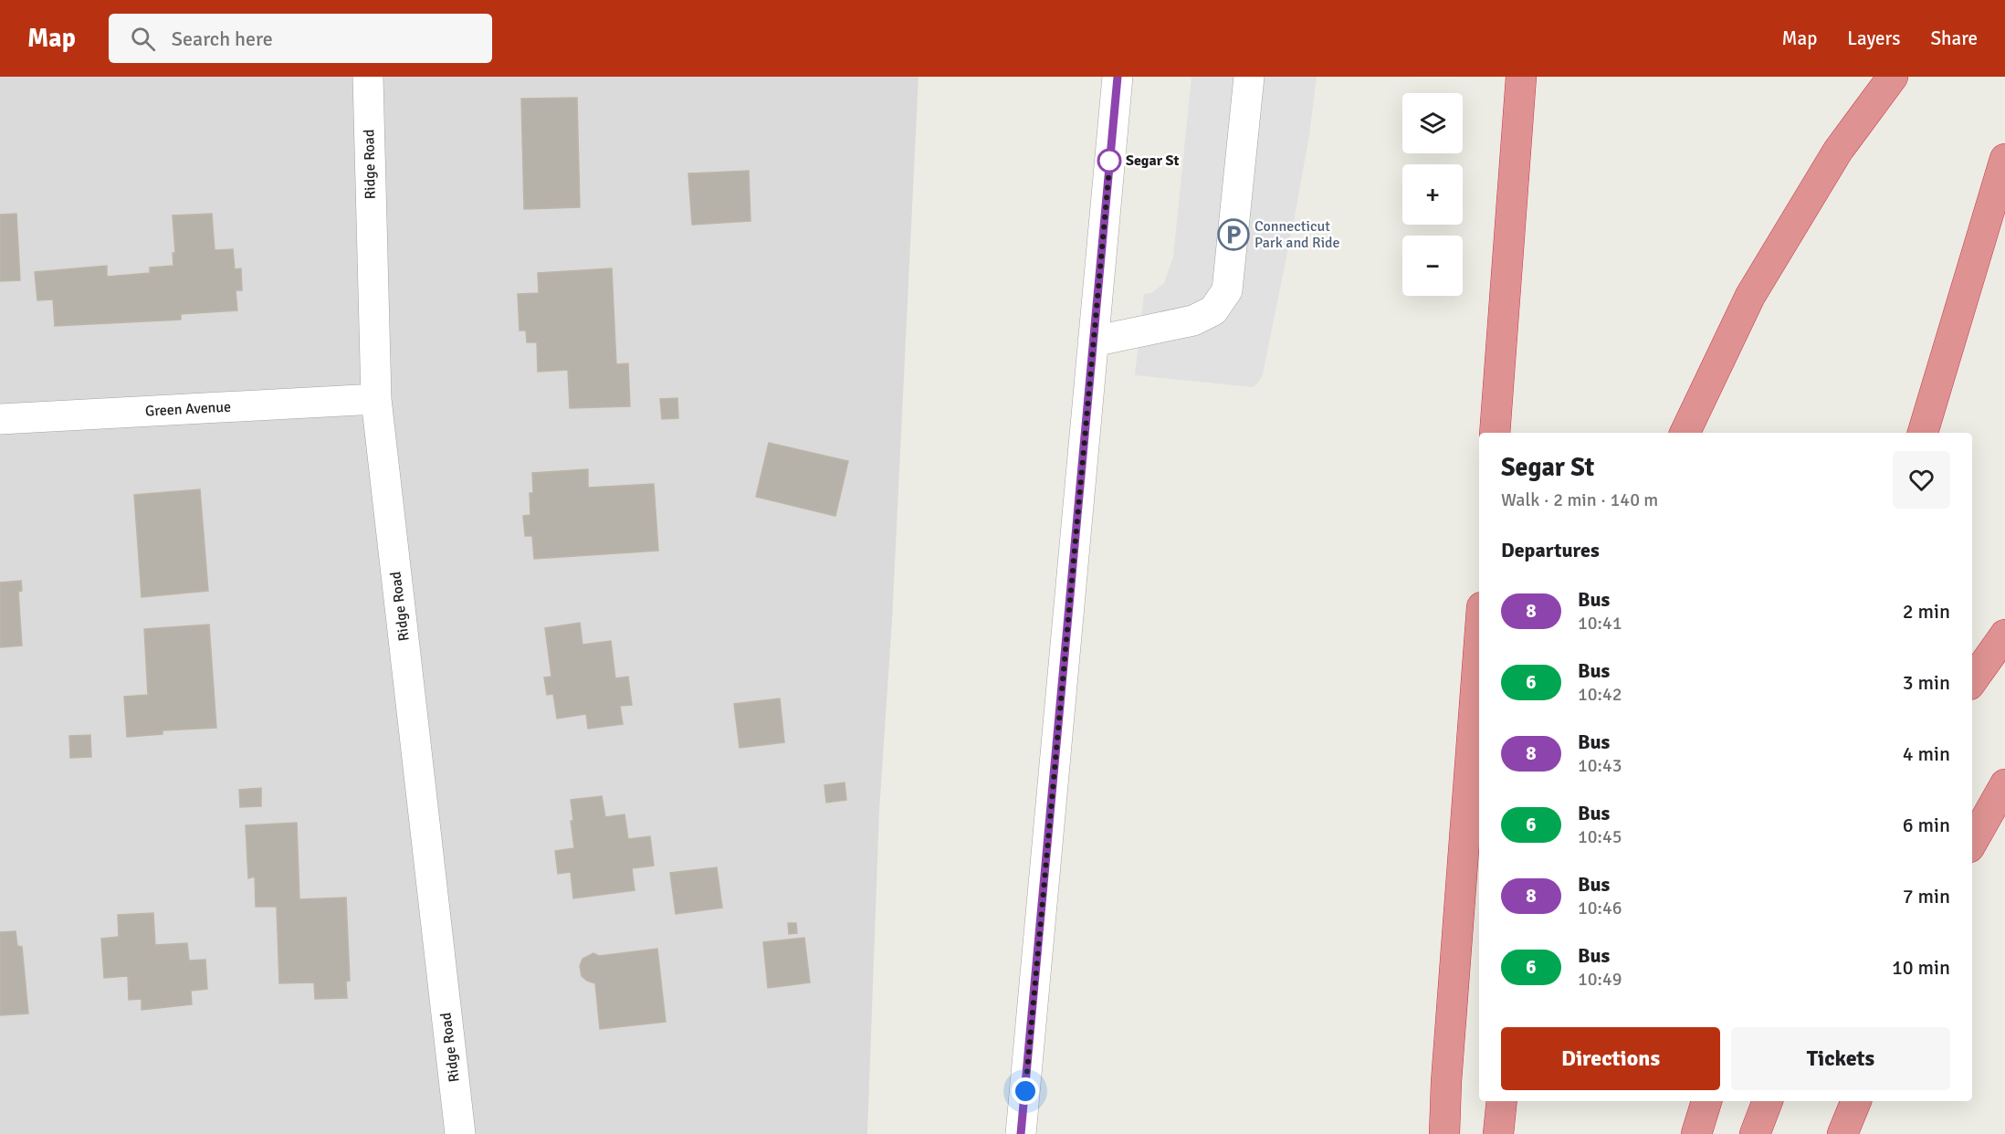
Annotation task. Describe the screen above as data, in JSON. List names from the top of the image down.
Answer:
{
  "streets": {
    "street": ["Ridge Road", "Green Avenue"]
  },
  "crossings": [
    ["Ridge Road", "Green Avenue"]
  ],
  "places": {
    "other": ["Segar St"],
    "parking": ["Connecticut Park and Ride"]
  },
  "lines": ["bus line 8"],
  "page": {
    "header": "Map",
    "search": "Search here",
    "nav": ["Map", "Layers", "Share"],
    "map_buttons": ["+", "−"],
    "heading": [
      ["Segar St", "Walk · 2 min · 140 m"],
      "Departures"
    ],
    "list": [
      {
        "mark": "8",
        "name": "Bus",
        "note": "10:41",
        "value": "2 min"
      },
      {
        "mark": "6",
        "name": "Bus",
        "note": "10:42",
        "value": "3 min"
      },
      {
        "mark": "8",
        "name": "Bus",
        "note": "10:43",
        "value": "4 min"
      },
      {
        "mark": "6",
        "name": "Bus",
        "note": "10:45",
        "value": "6 min"
      },
      {
        "mark": "8",
        "name": "Bus",
        "note": "10:46",
        "value": "7 min"
      },
      {
        "mark": "6",
        "name": "Bus",
        "note": "10:49",
        "value": "10 min"
      }
    ],
    "buttons": ["Directions", "Tickets"]
  }
}
